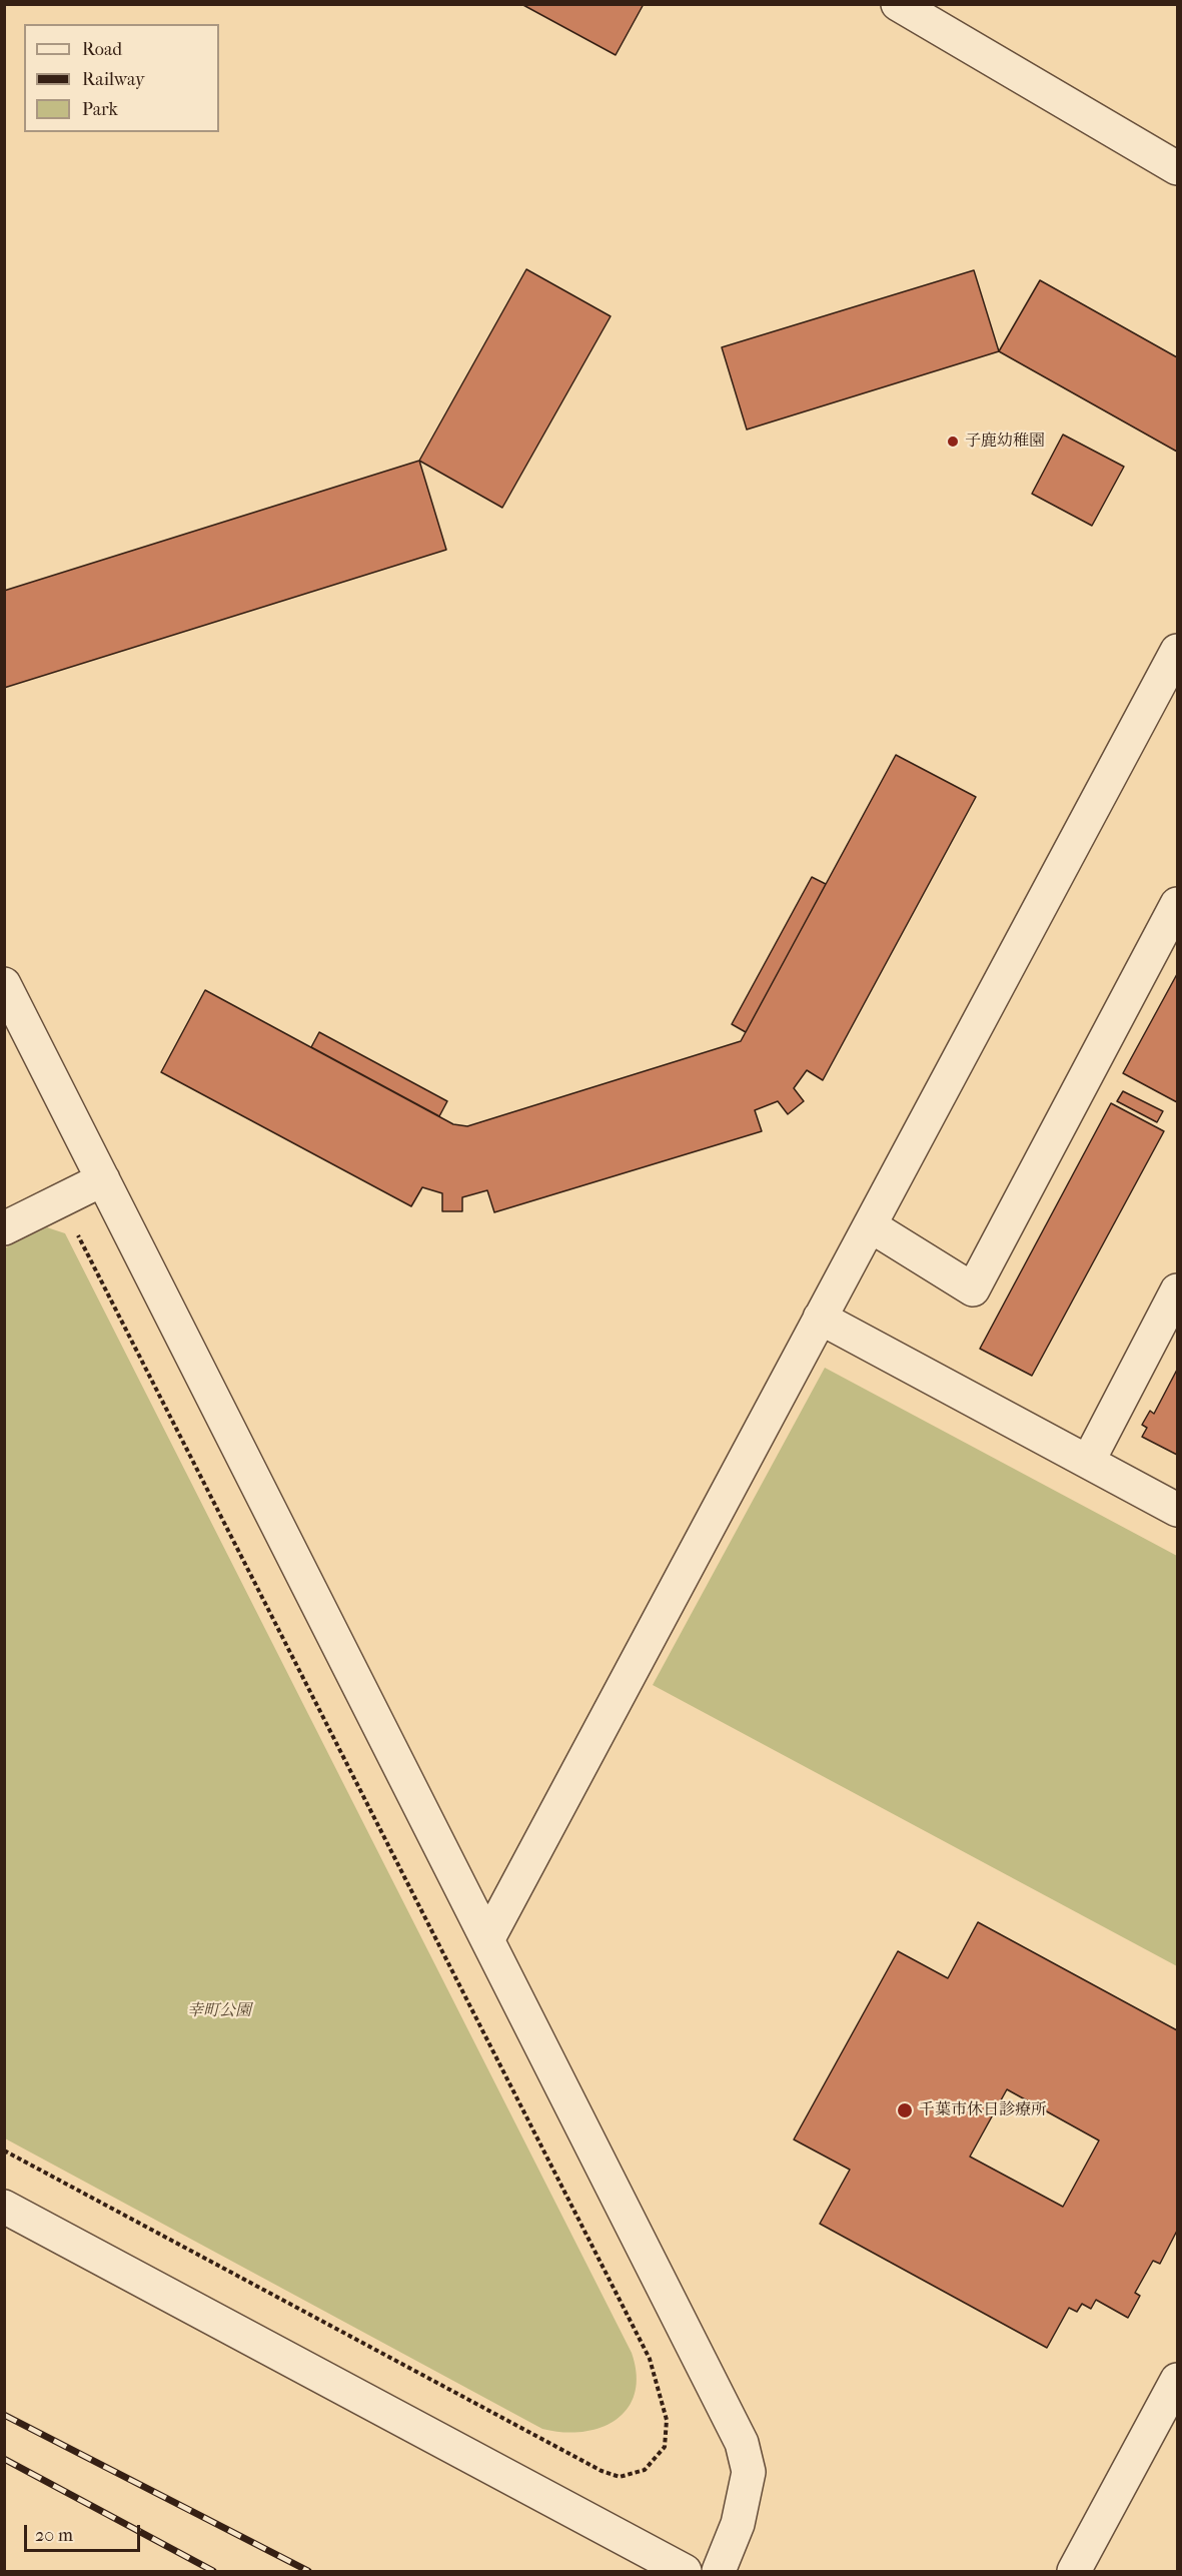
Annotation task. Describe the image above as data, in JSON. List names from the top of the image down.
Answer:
{
  "parks": ["幸町公園"],
  "places": ["子鹿幼稚園", "千葉市休日診療所"],
  "legend": ["Road", "Railway", "Park"],
  "scale_bar": "20 m"
}
